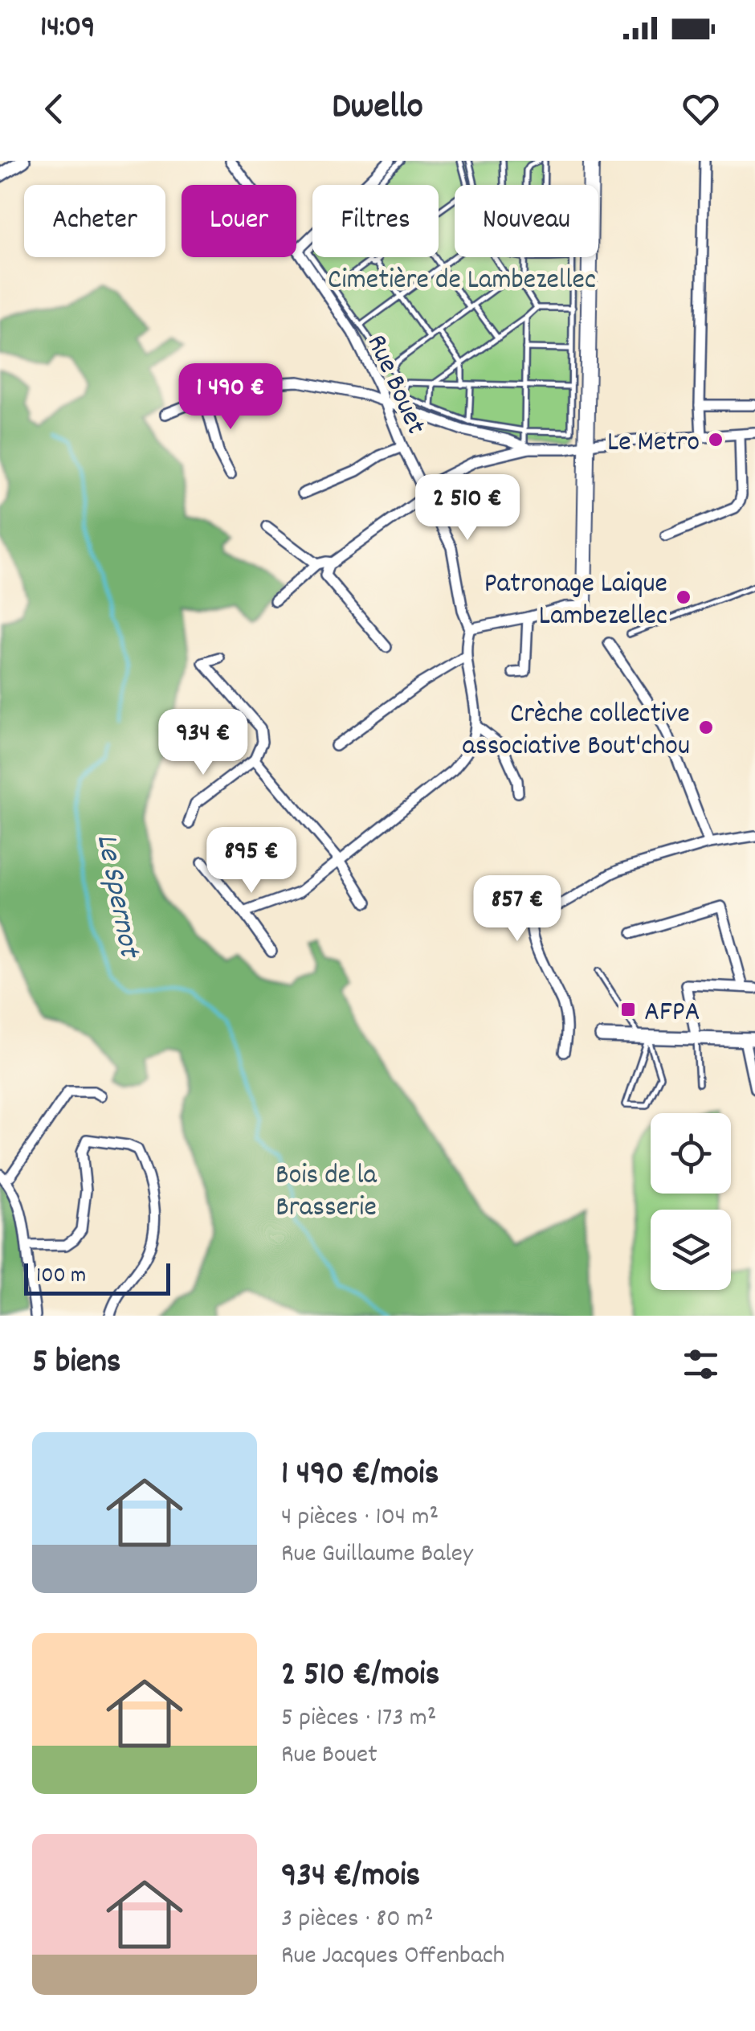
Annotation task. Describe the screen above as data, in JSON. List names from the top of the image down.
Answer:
{
  "streets": {
    "street": ["Rue Bouet"]
  },
  "water": ["Le Spernot"],
  "parks": ["Cimetière de Lambezellec", "Bois de la Brasserie"],
  "places": {
    "other": ["Le Metro", "Patronage Laique Lambezellec", "Crèche collective associative Bout'chou"],
    "transit": ["AFPA"]
  },
  "scale_bar": "100 m",
  "page": {
    "status": "14:09",
    "header": "Dwello",
    "chip": [
      "Acheter",
      "Louer",
      "Filtres",
      "Nouveau"
    ],
    "price": [
      "1 490 €",
      "2 510 €",
      "934 €",
      "895 €",
      "857 €"
    ],
    "scale": "100 m",
    "heading": "5 biens",
    "list": [
      {
        "name": "1 490 €/mois",
        "note": "4 pièces · 104 m² · Rue Guillaume Baley"
      },
      {
        "name": "2 510 €/mois",
        "note": "5 pièces · 173 m² · Rue Bouet"
      },
      {
        "name": "934 €/mois",
        "note": "3 pièces · 80 m² · Rue Jacques Offenbach"
      }
    ]
  }
}
